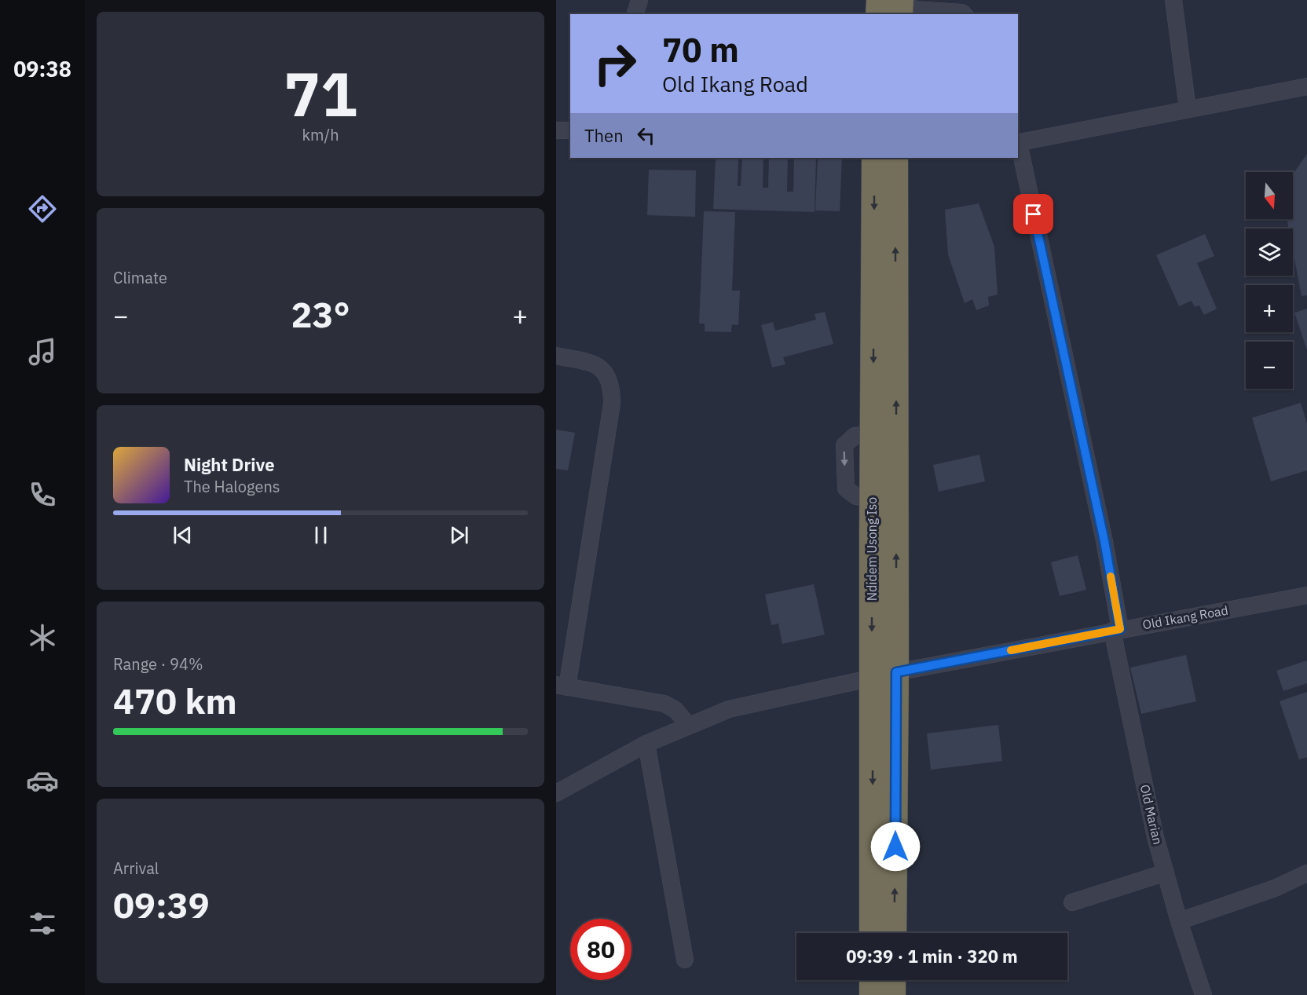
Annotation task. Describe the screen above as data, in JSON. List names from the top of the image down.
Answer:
{
  "streets": {
    "highway": ["Ndidem Usong Iso"],
    "street": ["Old Ikang Road", "Old Marian"]
  },
  "crossings": [
    ["Ndidem Usong Iso", "Old Ikang Road"],
    ["Old Ikang Road", "Old Marian"]
  ],
  "north": "bottom",
  "page": {
    "tabs": "09:38",
    "tile": [
      ["71", "km/h"],
      "Climate",
      ["Range · 94%", "470 km"],
      ["Arrival", "09:39"]
    ],
    "turn": ["70 m", "Old Ikang Road"],
    "then": "Then",
    "map_buttons": ["+", "−"],
    "heat": ["−", "23°", "+"],
    "song": ["Night Drive", "The Halogens"],
    "limit": "80",
    "trip": "09:39 · 1 min · 320 m"
  }
}
